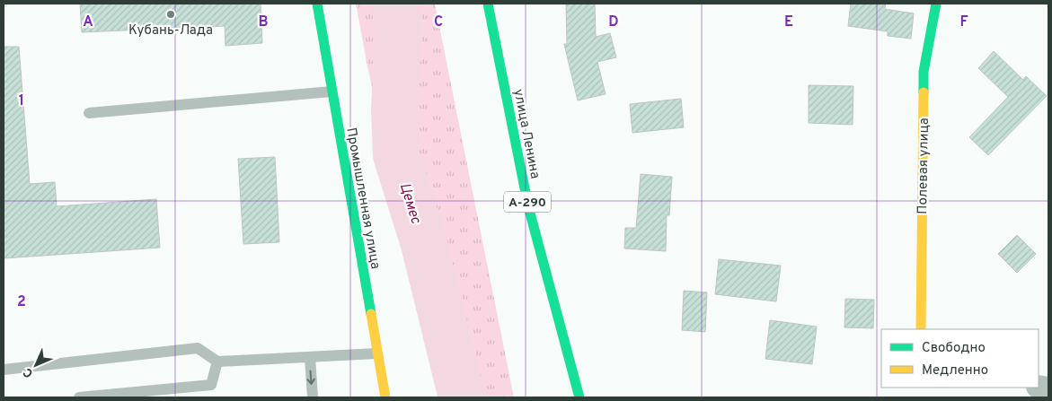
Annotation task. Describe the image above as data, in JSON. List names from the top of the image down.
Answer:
{
  "streets": {
    "main road": [
      "улица Ленина",
      "Полевая улица",
      "Промышленная улица",
      "А-290"
    ]
  },
  "water": ["Цемес"],
  "places": ["Кубань-Лада"],
  "legend": ["Свободно", "Медленно"],
  "north": "bottom left",
  "grid": {
    "columns": [
      "A",
      "B",
      "C",
      "D",
      "E",
      "F"
    ],
    "rows": ["1", "2"]
  }
}
